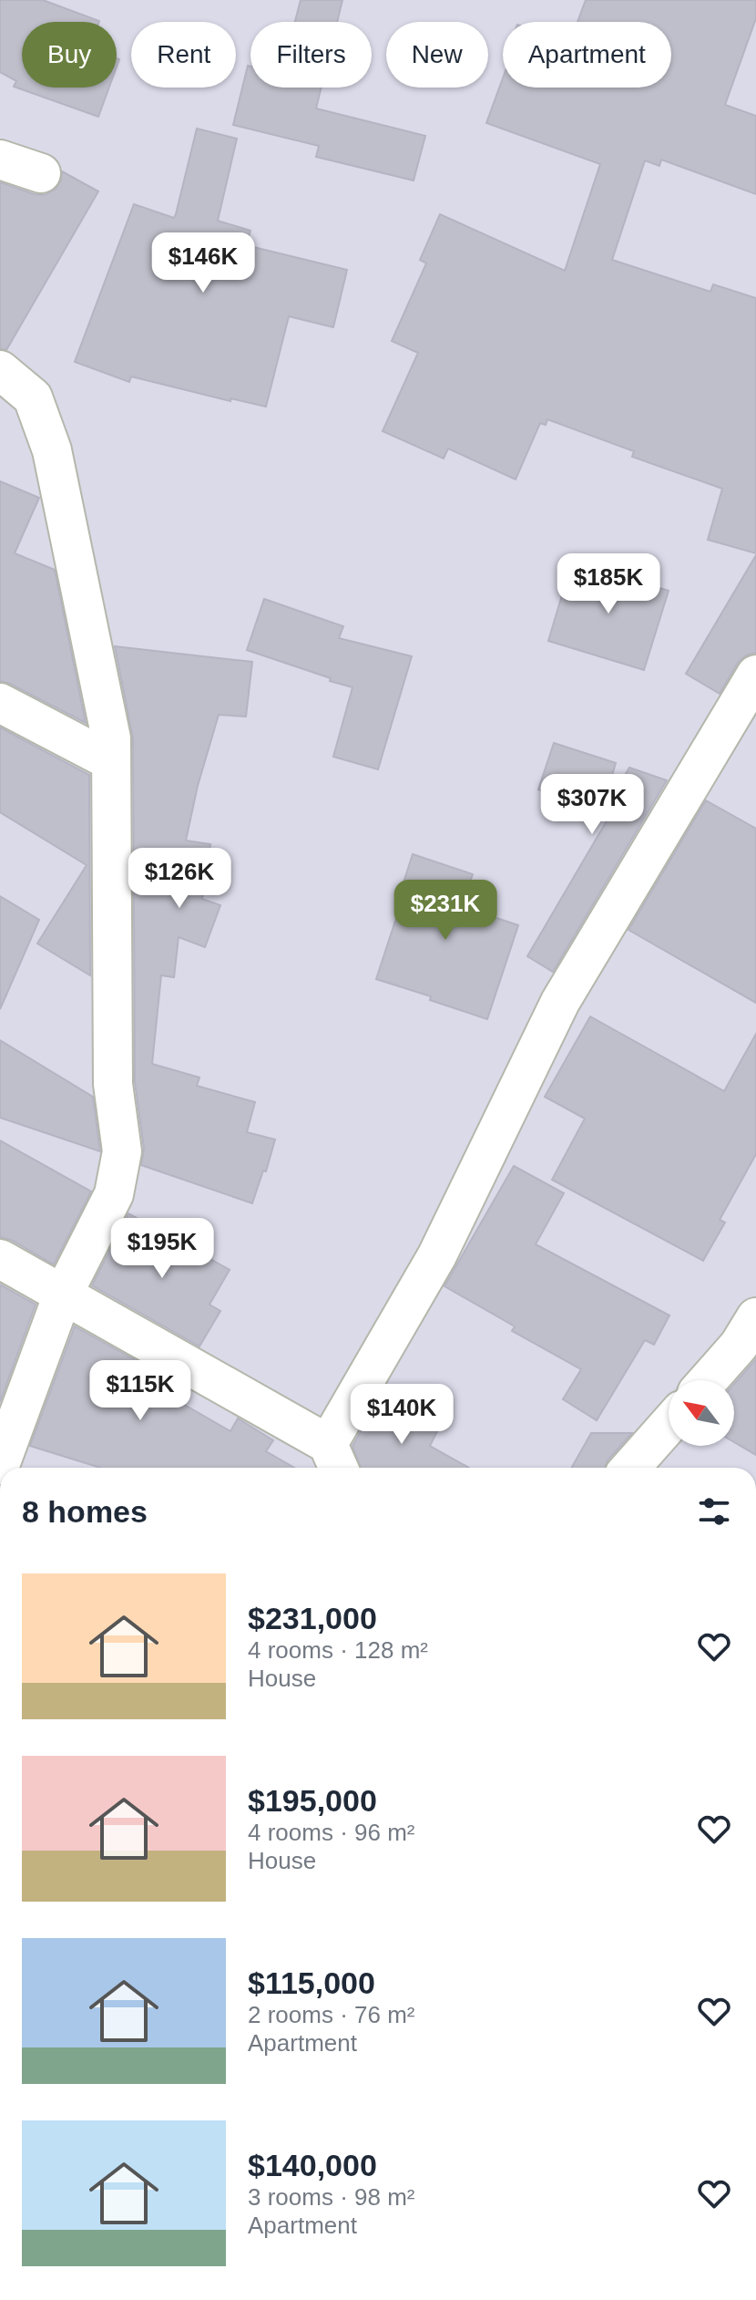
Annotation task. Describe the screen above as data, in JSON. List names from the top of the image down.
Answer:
{
  "north": "top left",
  "page": {
    "chip": [
      "Buy",
      "Rent",
      "Filters",
      "New",
      "Apartment"
    ],
    "price": [
      "$146K",
      "$185K",
      "$307K",
      "$126K",
      "$231K",
      "$195K",
      "$115K",
      "$140K"
    ],
    "heading": "8 homes",
    "list": [
      {
        "name": "$231,000",
        "note": "4 rooms · 128 m² · House"
      },
      {
        "name": "$195,000",
        "note": "4 rooms · 96 m² · House"
      },
      {
        "name": "$115,000",
        "note": "2 rooms · 76 m² · Apartment"
      },
      {
        "name": "$140,000",
        "note": "3 rooms · 98 m² · Apartment"
      }
    ]
  }
}
